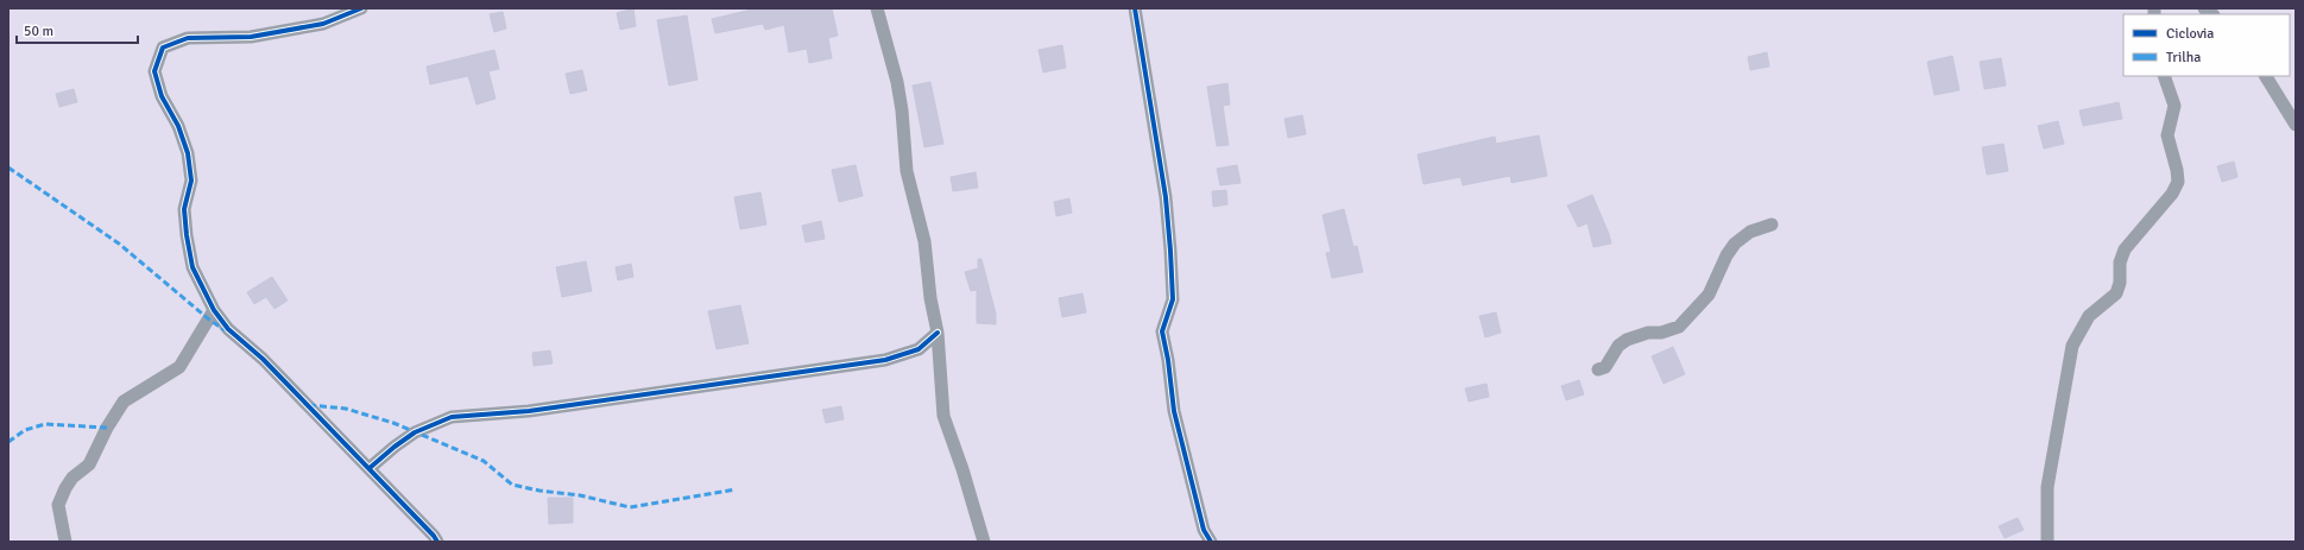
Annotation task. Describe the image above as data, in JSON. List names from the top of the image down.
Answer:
{
  "legend": ["Ciclovia", "Trilha"],
  "scale_bar": "50 m"
}
